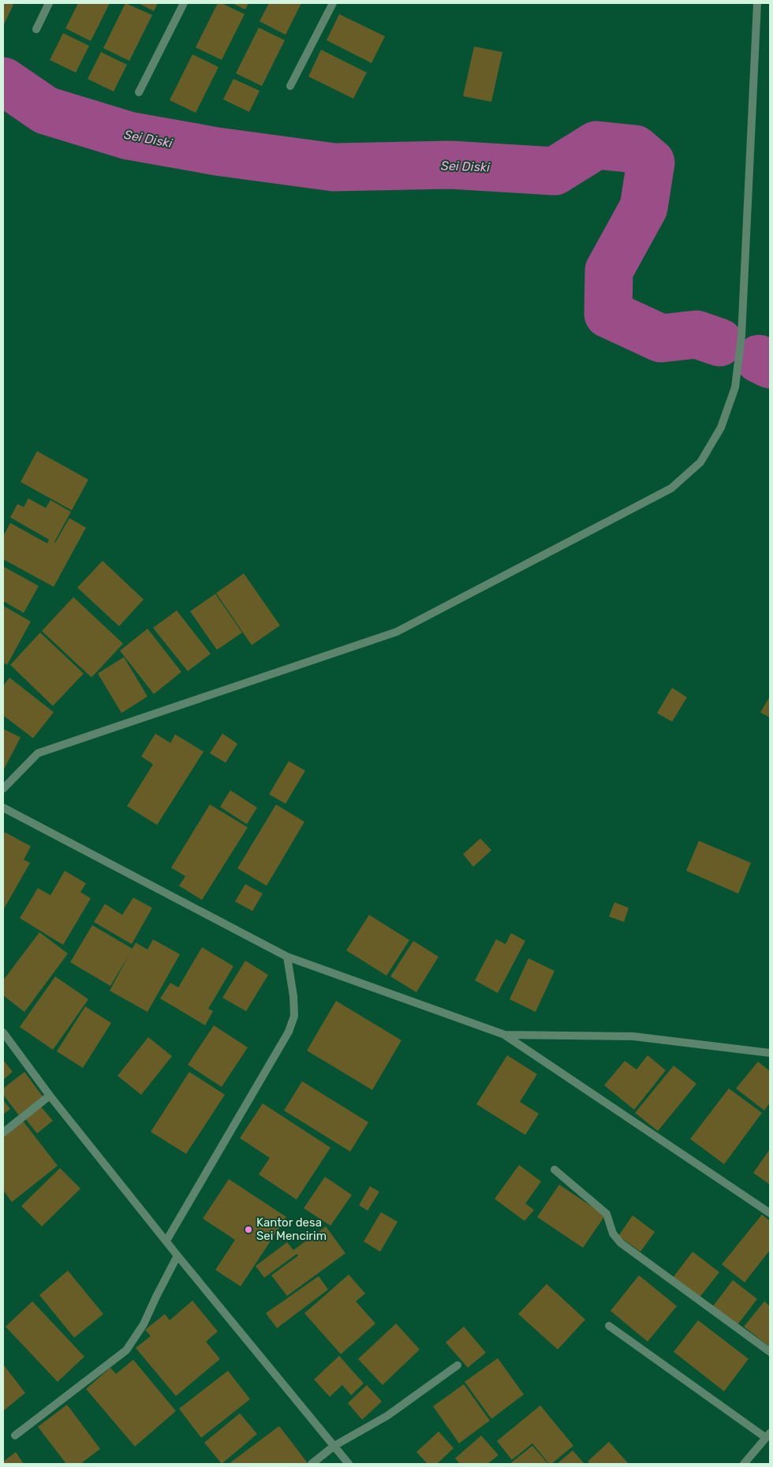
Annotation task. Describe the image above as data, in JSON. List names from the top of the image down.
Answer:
{
  "water": ["Sei Diski"],
  "places": ["Kantor desa Sei Mencirim"]
}
